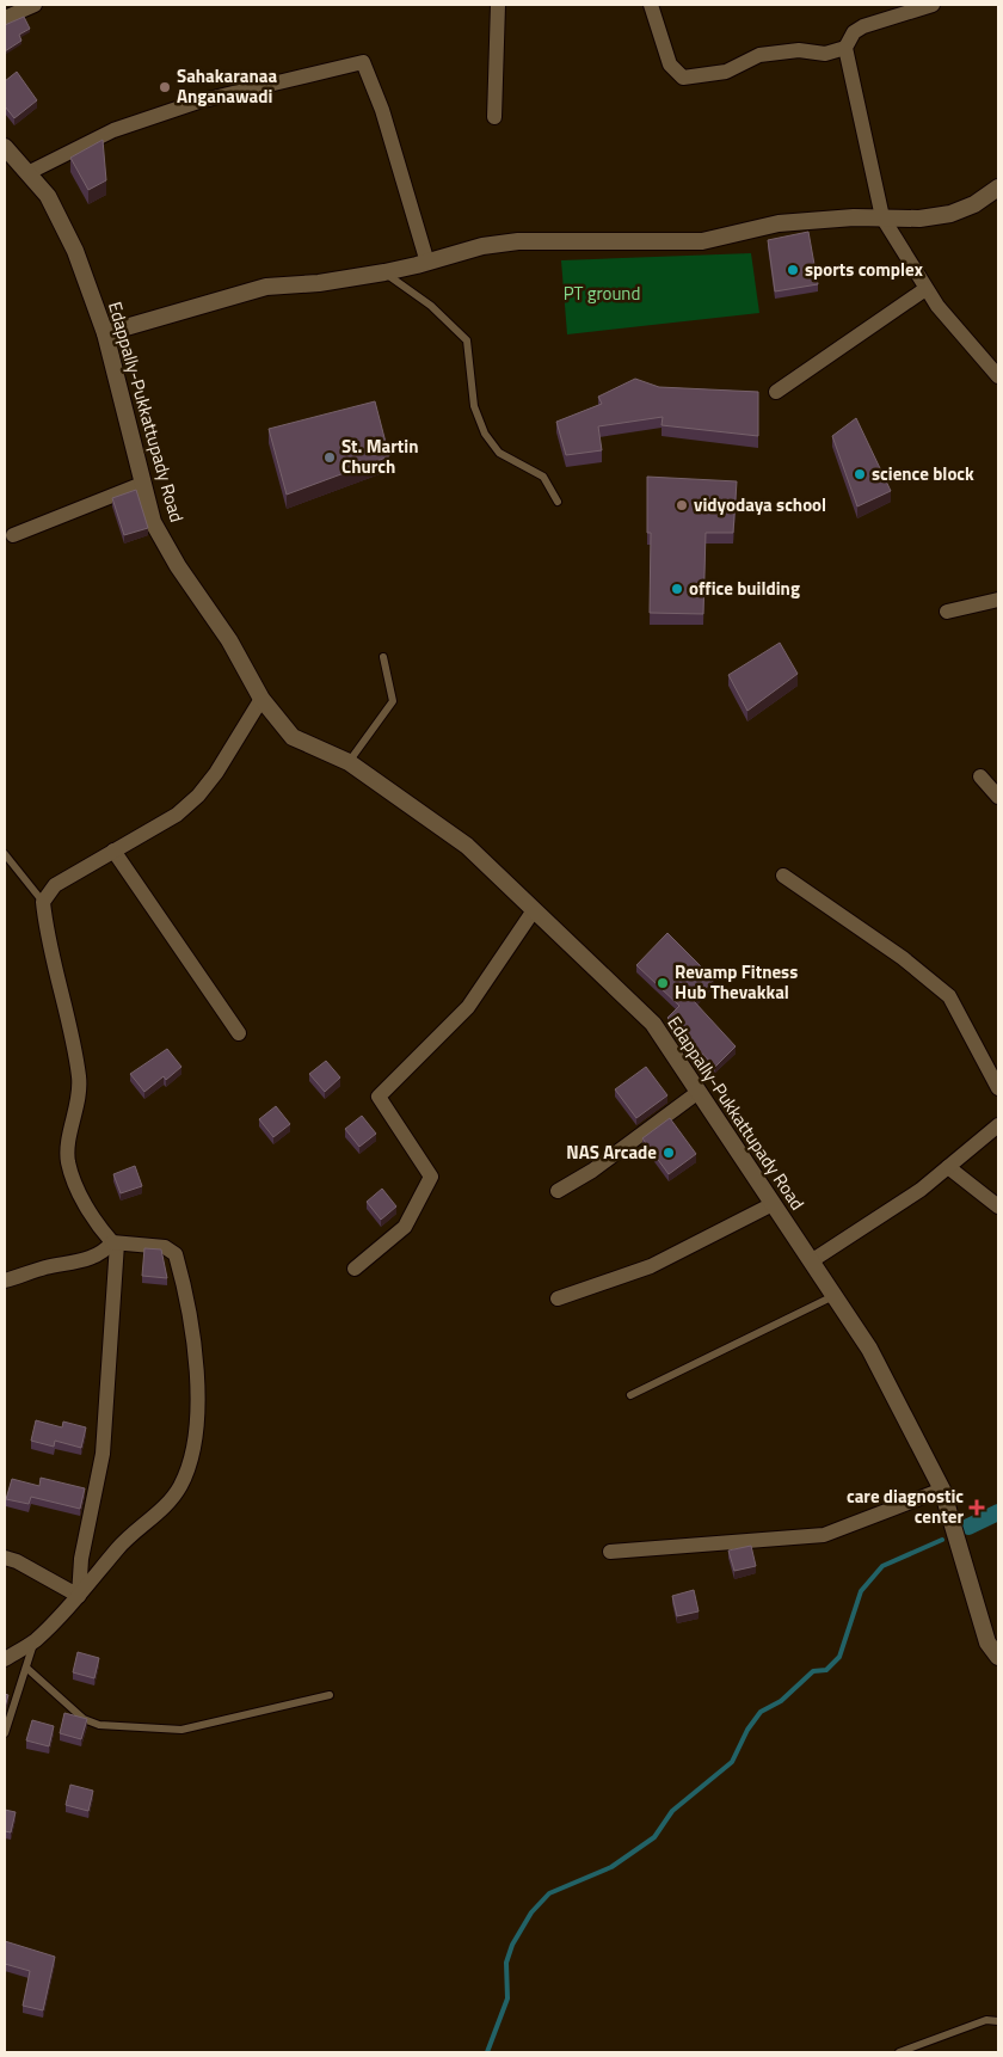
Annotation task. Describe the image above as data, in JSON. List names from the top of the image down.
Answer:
{
  "streets": {
    "main road": ["Edappally-Pukkattupady Road"]
  },
  "parks": ["PT ground"],
  "places": {
    "other": [
      "Sahakaranaa Anganawadi",
      "sports complex",
      "St. Martin Church",
      "science block",
      "vidyodaya school",
      "office building",
      "Revamp Fitness Hub Thevakkal",
      "NAS Arcade"
    ],
    "health": ["care diagnostic center"]
  }
}
